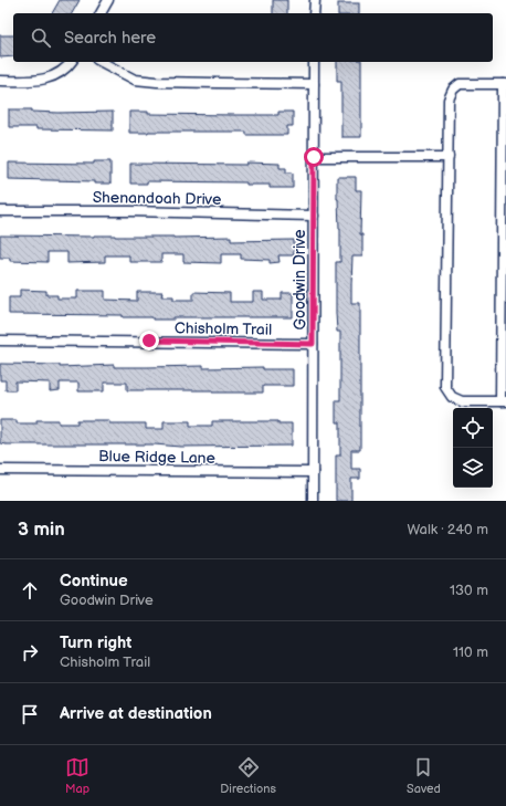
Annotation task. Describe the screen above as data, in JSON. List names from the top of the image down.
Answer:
{
  "streets": {
    "street": [
      "Shenandoah Drive",
      "Goodwin Drive",
      "Chisholm Trail",
      "Blue Ridge Lane"
    ]
  },
  "crossings": [
    ["Shenandoah Drive", "Goodwin Drive"],
    ["Goodwin Drive", "Chisholm Trail"],
    ["Goodwin Drive", "Blue Ridge Lane"]
  ],
  "page": {
    "search": "Search here",
    "heading": ["3 min", "Walk · 240 m"],
    "list": [
      ["Continue", "Goodwin Drive", "130 m"],
      ["Turn right", "Chisholm Trail", "110 m"],
      "Arrive at destination"
    ],
    "nav": ["Map", "Directions", "Saved"]
  }
}
